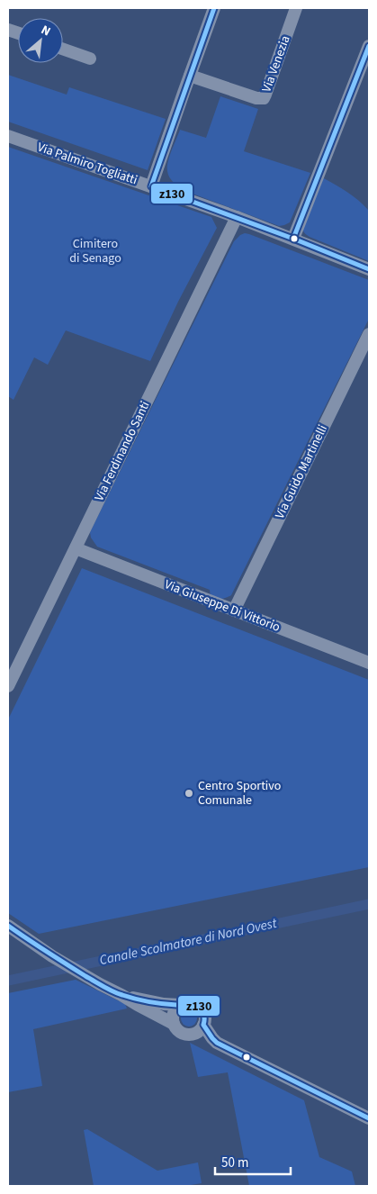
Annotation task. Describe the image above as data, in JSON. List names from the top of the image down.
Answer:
{
  "streets": {
    "street": [
      "Via Venezia",
      "Via Palmiro Togliatti",
      "Via Ferdinando Santi",
      "Via Guido Martinelli",
      "Via Giuseppe Di Vittorio"
    ]
  },
  "crossings": [
    ["Via Palmiro Togliatti", "Via Ferdinando Santi"],
    ["Via Ferdinando Santi", "Via Giuseppe Di Vittorio"],
    ["Via Guido Martinelli", "Via Giuseppe Di Vittorio"]
  ],
  "water": ["Canale Scolmatore di Nord Ovest"],
  "parks": ["Cimitero di Senago"],
  "places": ["Centro Sportivo Comunale"],
  "lines": ["transit line z130"],
  "scale_bar": "50 m",
  "north": "top right"
}
